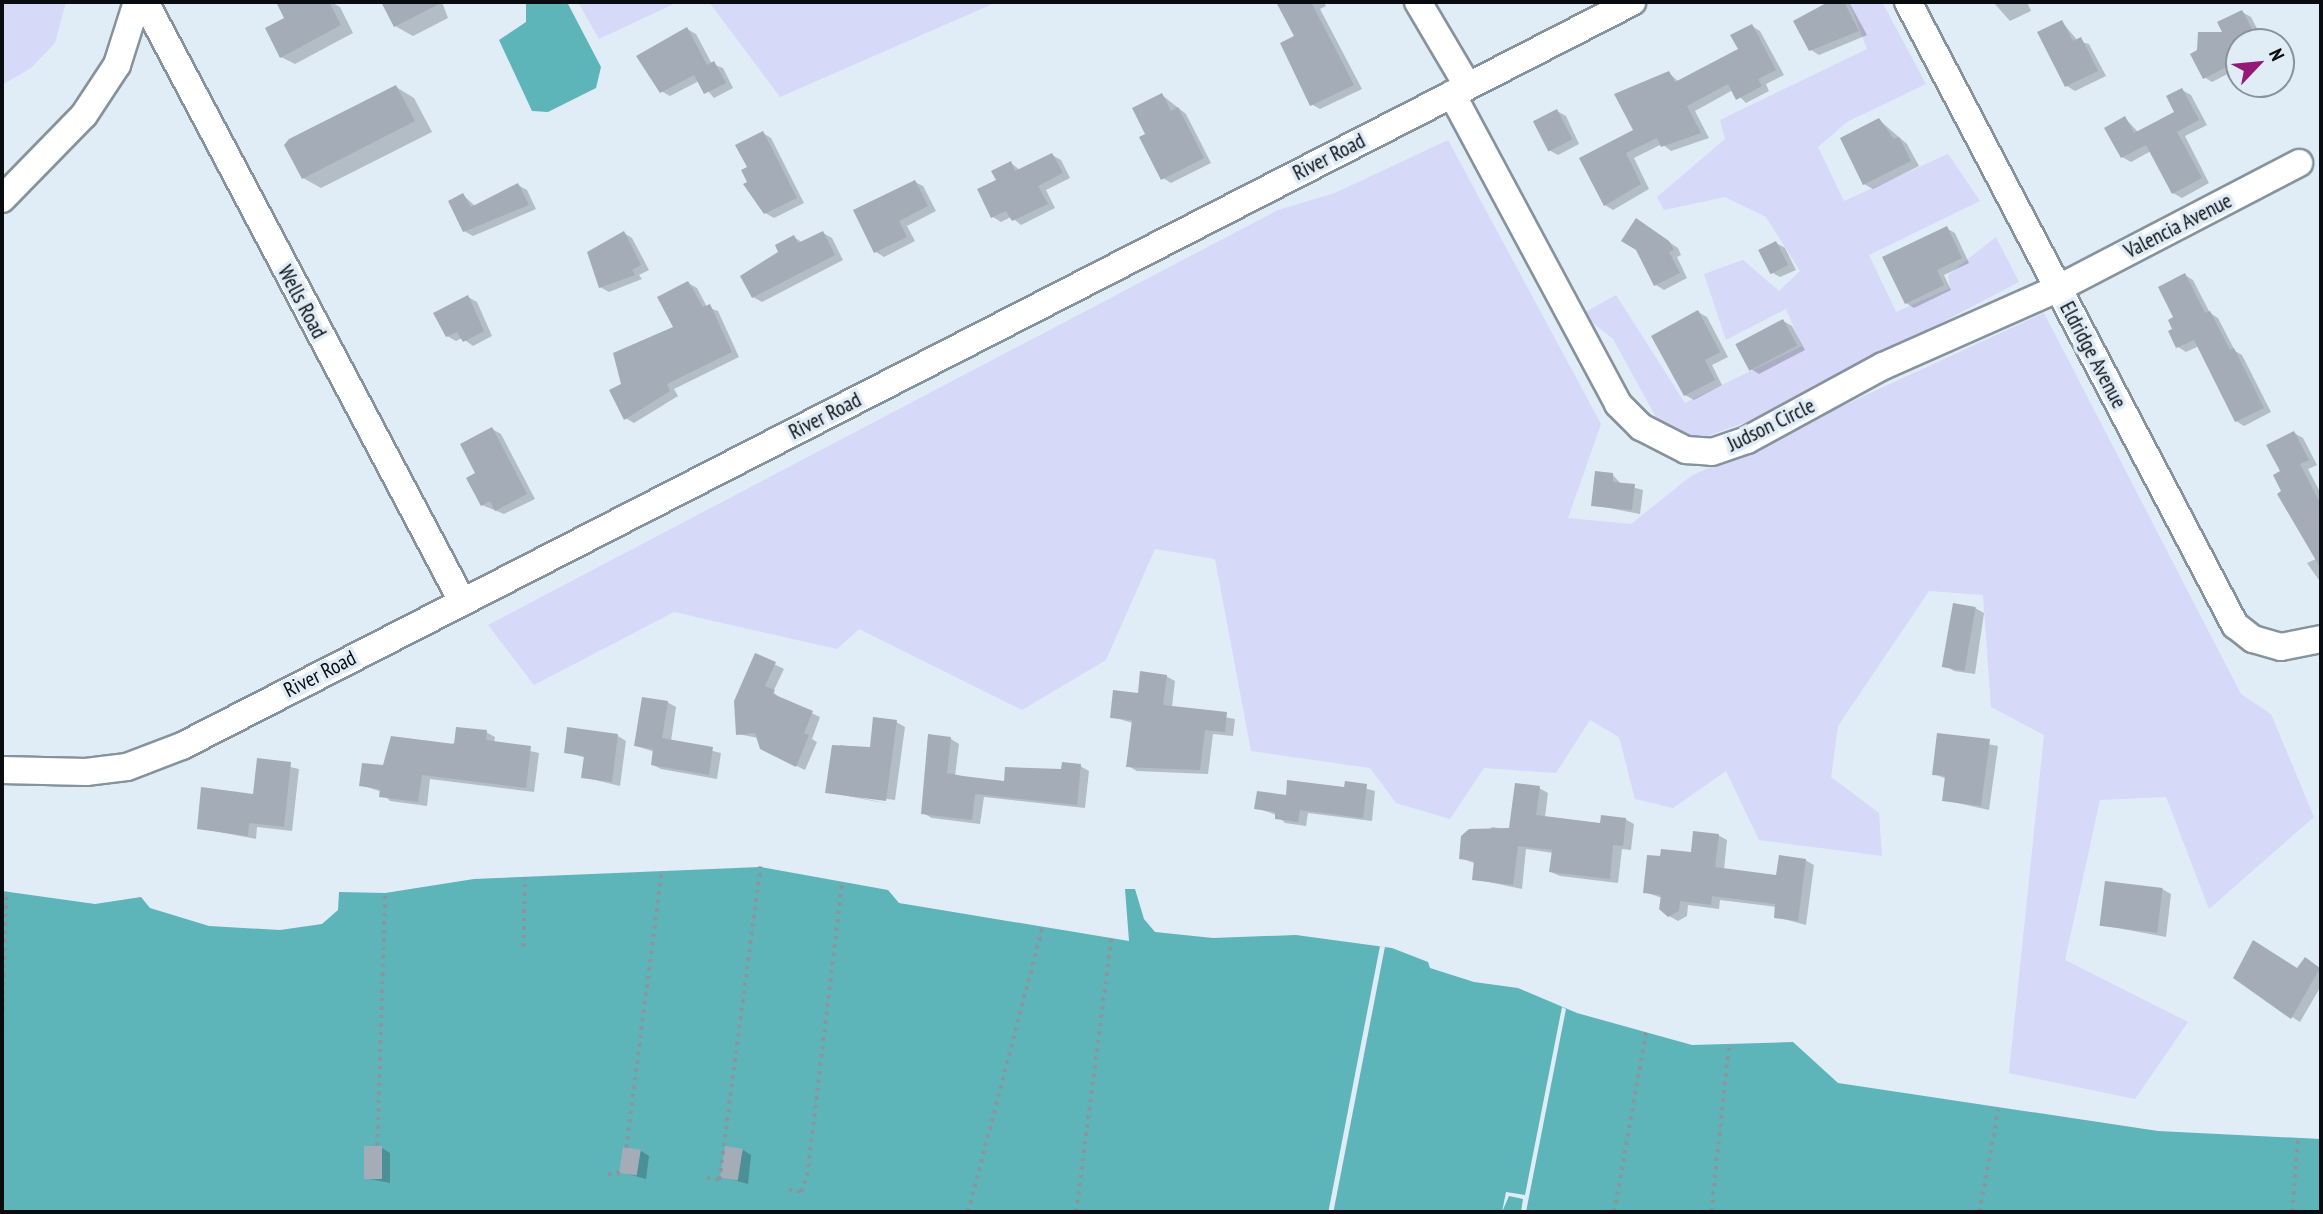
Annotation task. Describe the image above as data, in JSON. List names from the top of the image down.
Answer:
{
  "streets": {
    "street": [
      "River Road",
      "Valencia Avenue",
      "Wells Road",
      "Eldridge Avenue",
      "Judson Circle"
    ]
  },
  "crossings": [
    ["River Road", "Wells Road"],
    ["River Road", "Judson Circle"],
    ["Valencia Avenue", "Eldridge Avenue"],
    ["Valencia Avenue", "Judson Circle"],
    ["Eldridge Avenue", "Judson Circle"]
  ],
  "north": "top right"
}
